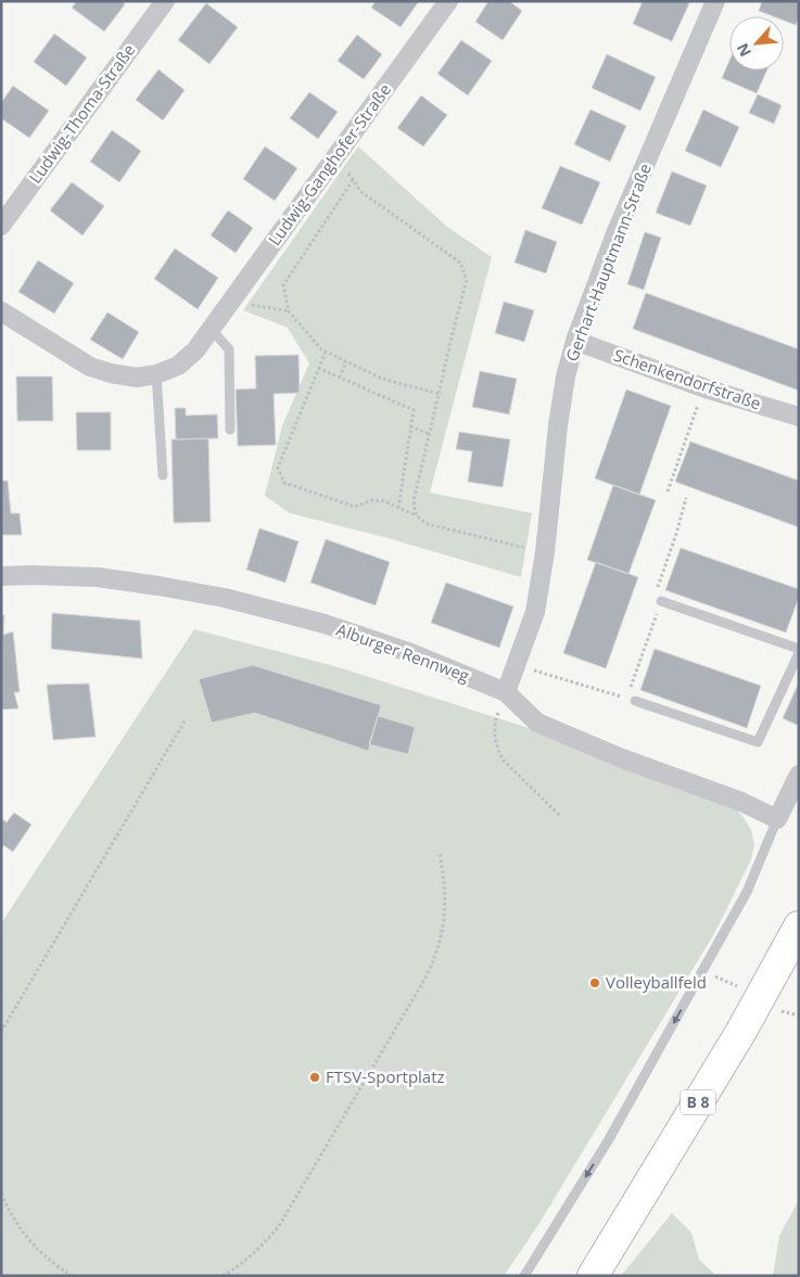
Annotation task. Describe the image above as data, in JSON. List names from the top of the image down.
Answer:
{
  "streets": {
    "main road": ["B 8"],
    "street": [
      "Ludwig-Thoma-Straße",
      "Ludwig-Ganghofer-Straße",
      "Gerhart-Hauptmann-Straße",
      "Schenkendorfstraße",
      "Alburger Rennweg"
    ]
  },
  "crossings": [
    ["Gerhart-Hauptmann-Straße", "Schenkendorfstraße"],
    ["Gerhart-Hauptmann-Straße", "Alburger Rennweg"]
  ],
  "places": ["Volleyballfeld", "FTSV-Sportplatz"],
  "north": "bottom left"
}
